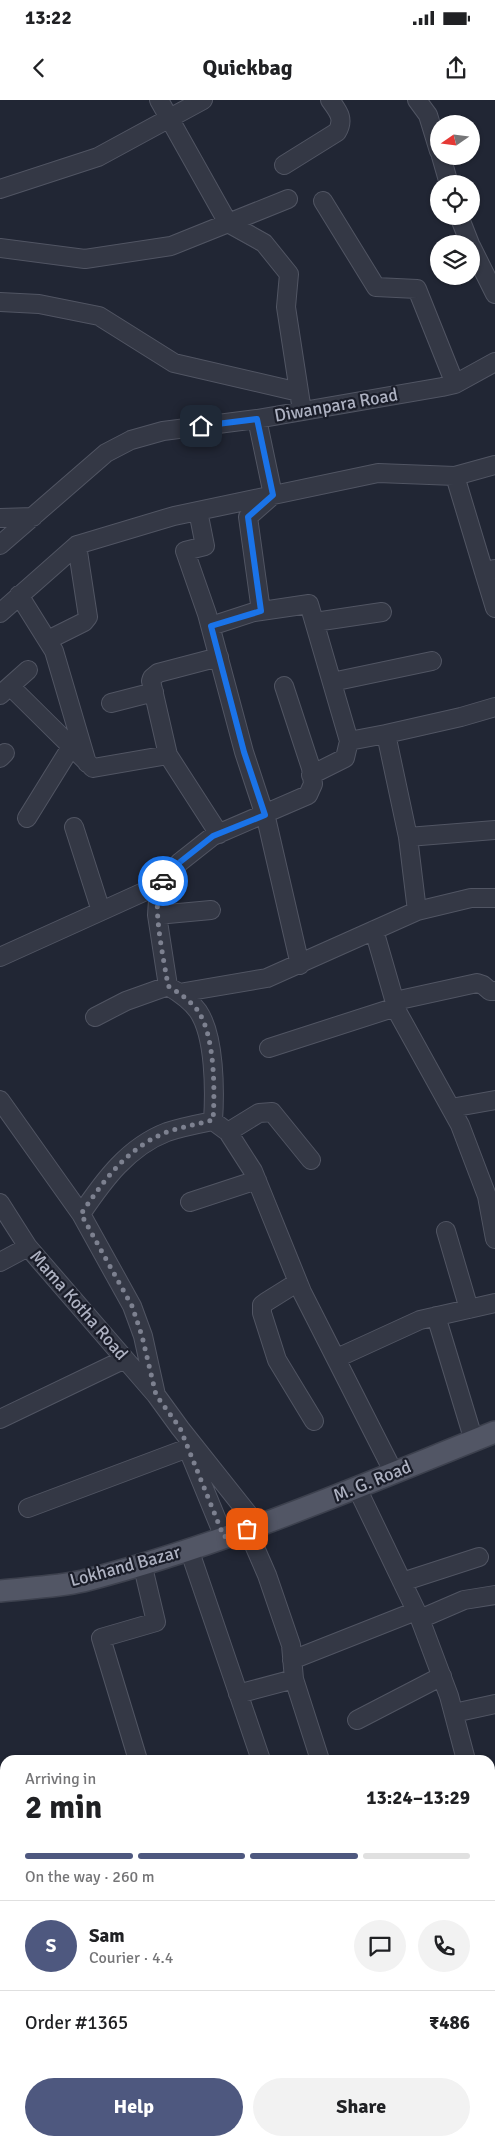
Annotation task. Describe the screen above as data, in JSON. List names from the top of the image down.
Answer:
{
  "streets": {
    "main road": ["M. G. Road", "Lokhand Bazar"],
    "street": ["Diwanpara Road", "Mama Kotha Road"]
  },
  "crossings": [
    ["Mama Kotha Road", "M. G. Road"],
    ["Mama Kotha Road", "Lokhand Bazar"],
    ["M. G. Road", "Lokhand Bazar"]
  ],
  "north": "left",
  "page": {
    "status": "13:22",
    "header": "Quickbag",
    "heading": ["2 min", "Arriving in", "13:24–13:29"],
    "panel": [
      "Sam",
      "Courier · 4.4",
      "Order #1365",
      "₹486"
    ],
    "bar": "On the way · 260 m",
    "round": "S",
    "buttons": ["Help", "Share"]
  }
}
